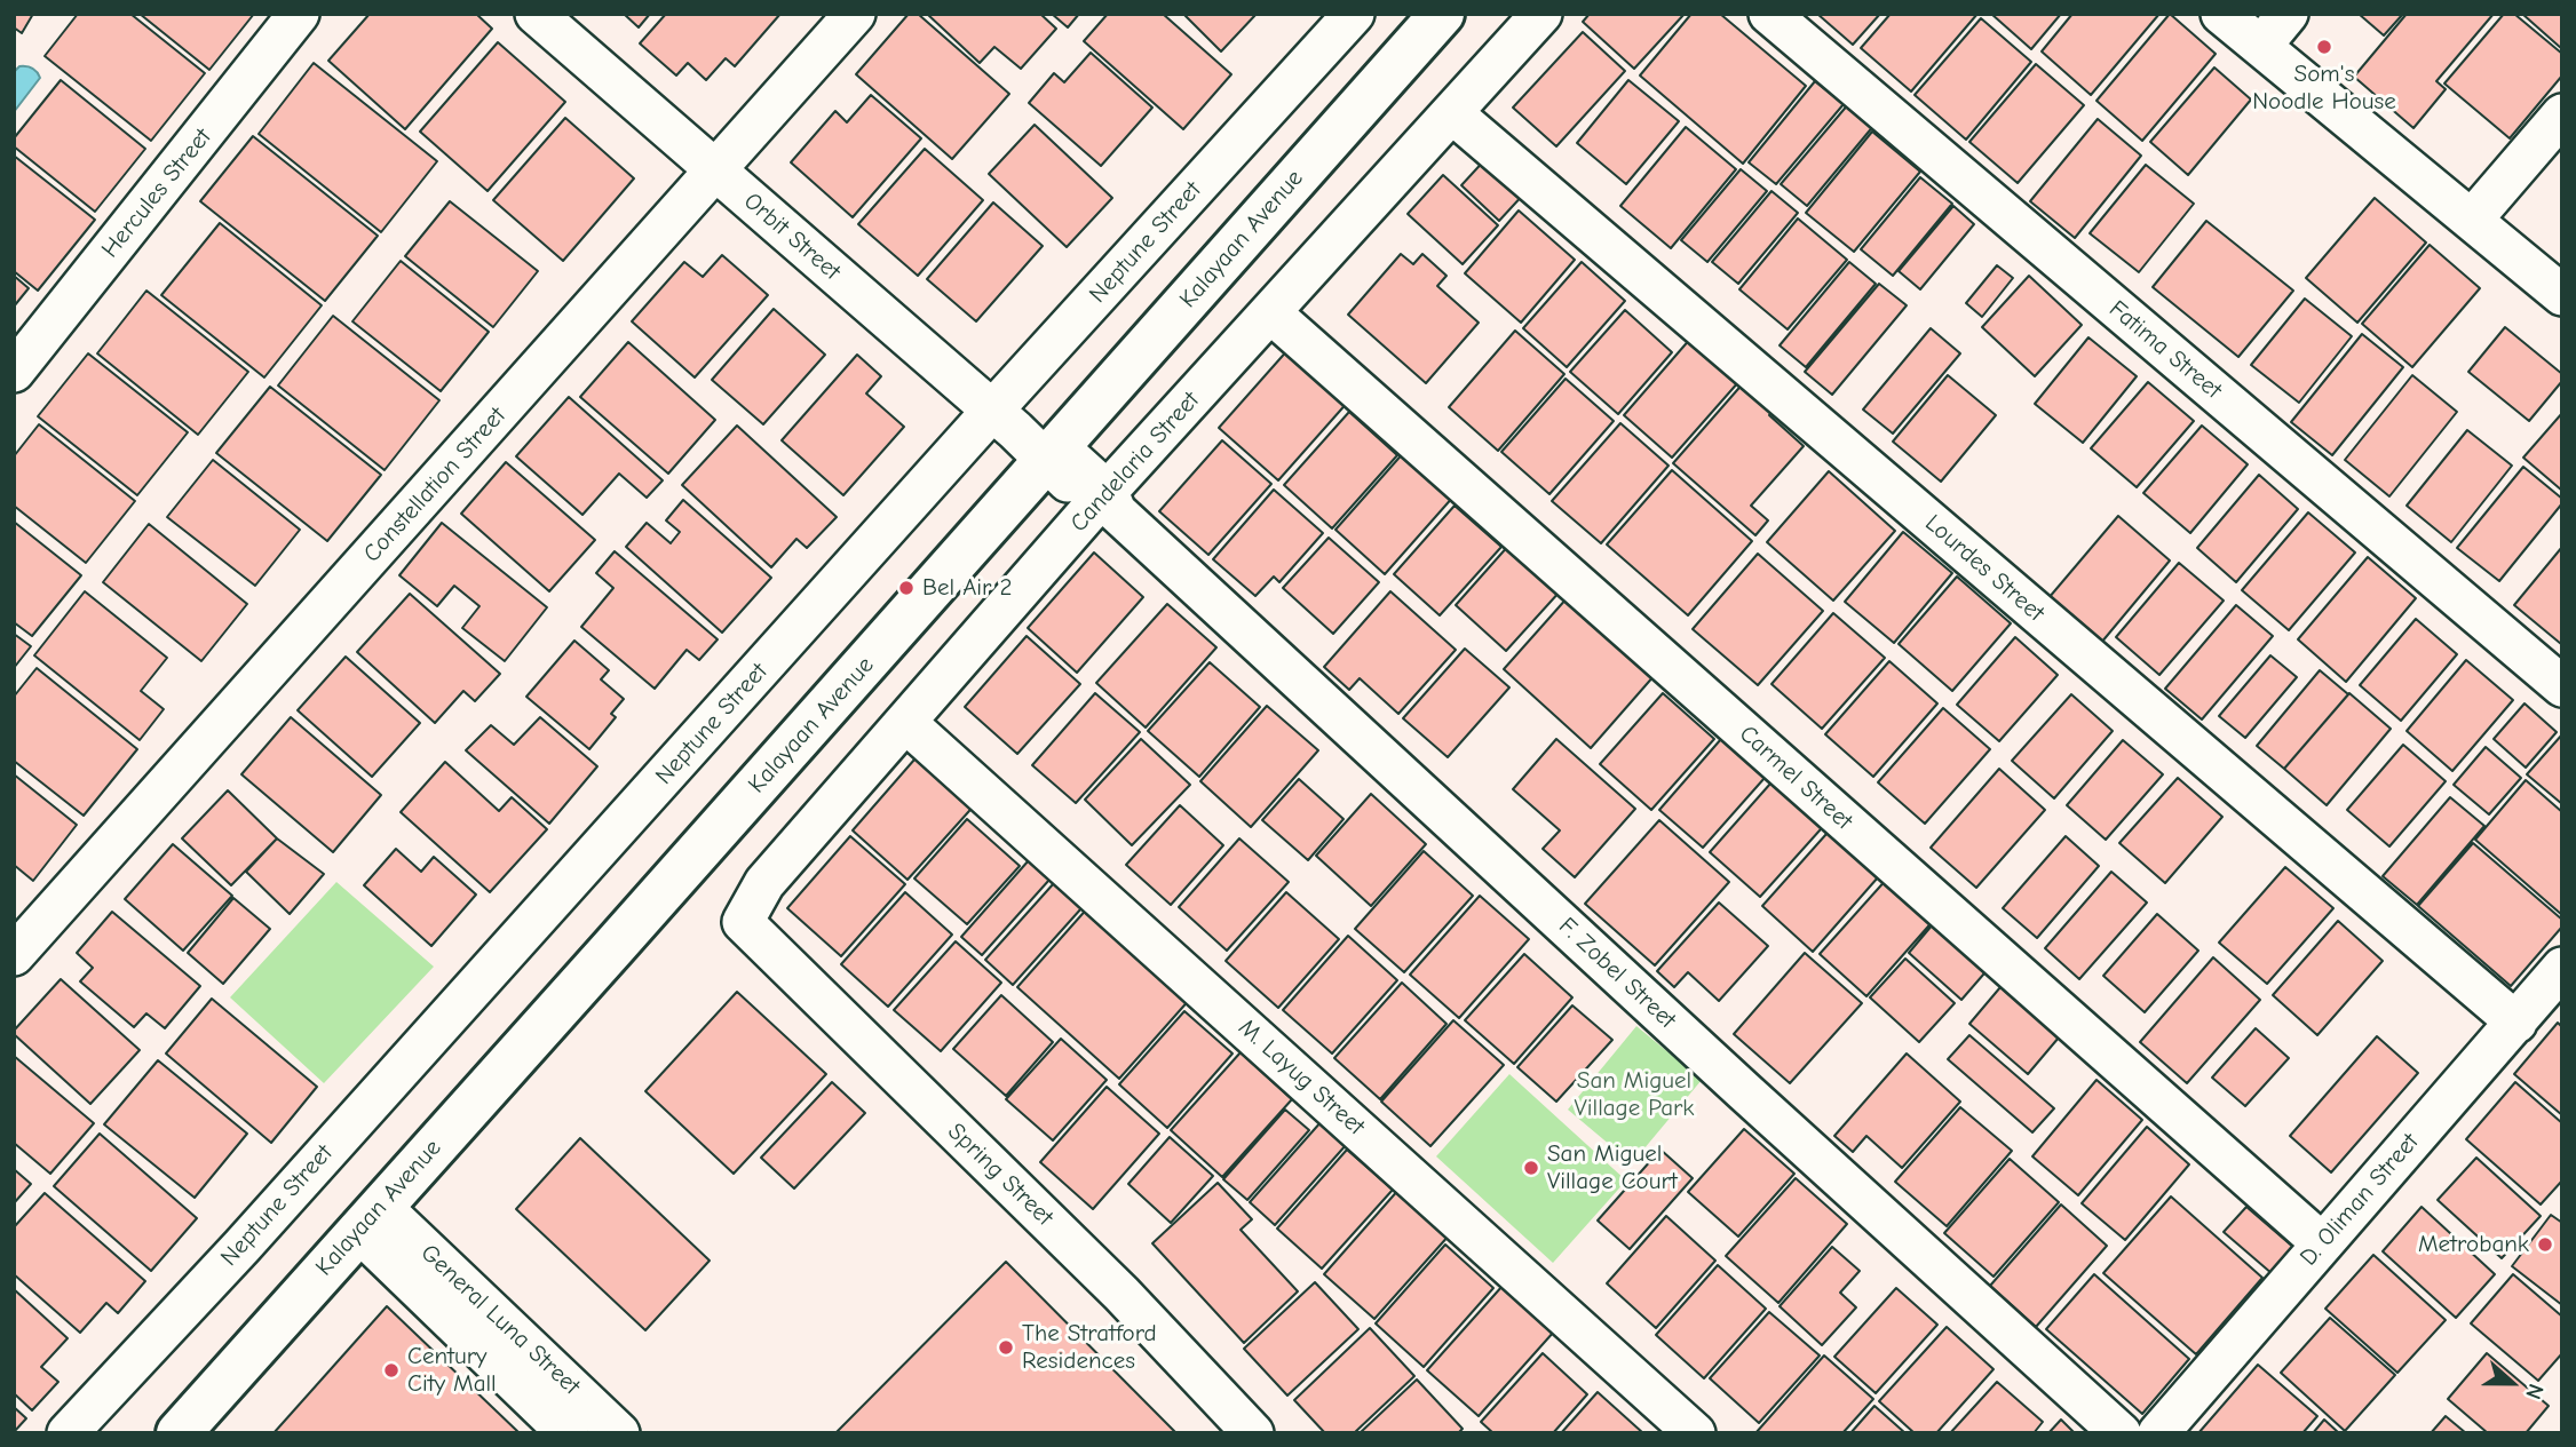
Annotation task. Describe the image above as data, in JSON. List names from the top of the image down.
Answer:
{
  "streets": {
    "main road": ["Kalayaan Avenue"],
    "street": [
      "Hercules Street",
      "Orbit Street",
      "Neptune Street",
      "Fatima Street",
      "Candelaria Street",
      "Constellation Street",
      "Lourdes Street",
      "Carmel Street",
      "F. Zobel Street",
      "M. Layug Street",
      "Spring Street",
      "D. Oliman Street",
      "General Luna Street"
    ]
  },
  "crossings": [
    ["Orbit Street", "Kalayaan Avenue"],
    ["Orbit Street", "Neptune Street"],
    ["Orbit Street", "Constellation Street"],
    ["Orbit Street", "F. Zobel Street"],
    ["Kalayaan Avenue", "F. Zobel Street"],
    ["Kalayaan Avenue", "General Luna Street"],
    ["Candelaria Street", "Lourdes Street"],
    ["Candelaria Street", "Carmel Street"],
    ["Candelaria Street", "F. Zobel Street"],
    ["Candelaria Street", "M. Layug Street"],
    ["Candelaria Street", "Spring Street"],
    ["Lourdes Street", "D. Oliman Street"],
    ["Carmel Street", "D. Oliman Street"]
  ],
  "parks": ["San Miguel Village Park"],
  "places": [
    "Som's Noodle House",
    "Bel Air 2",
    "San Miguel Village Court",
    "Metrobank",
    "The Stratford Residences",
    "Century City Mall"
  ],
  "north": "right"
}
